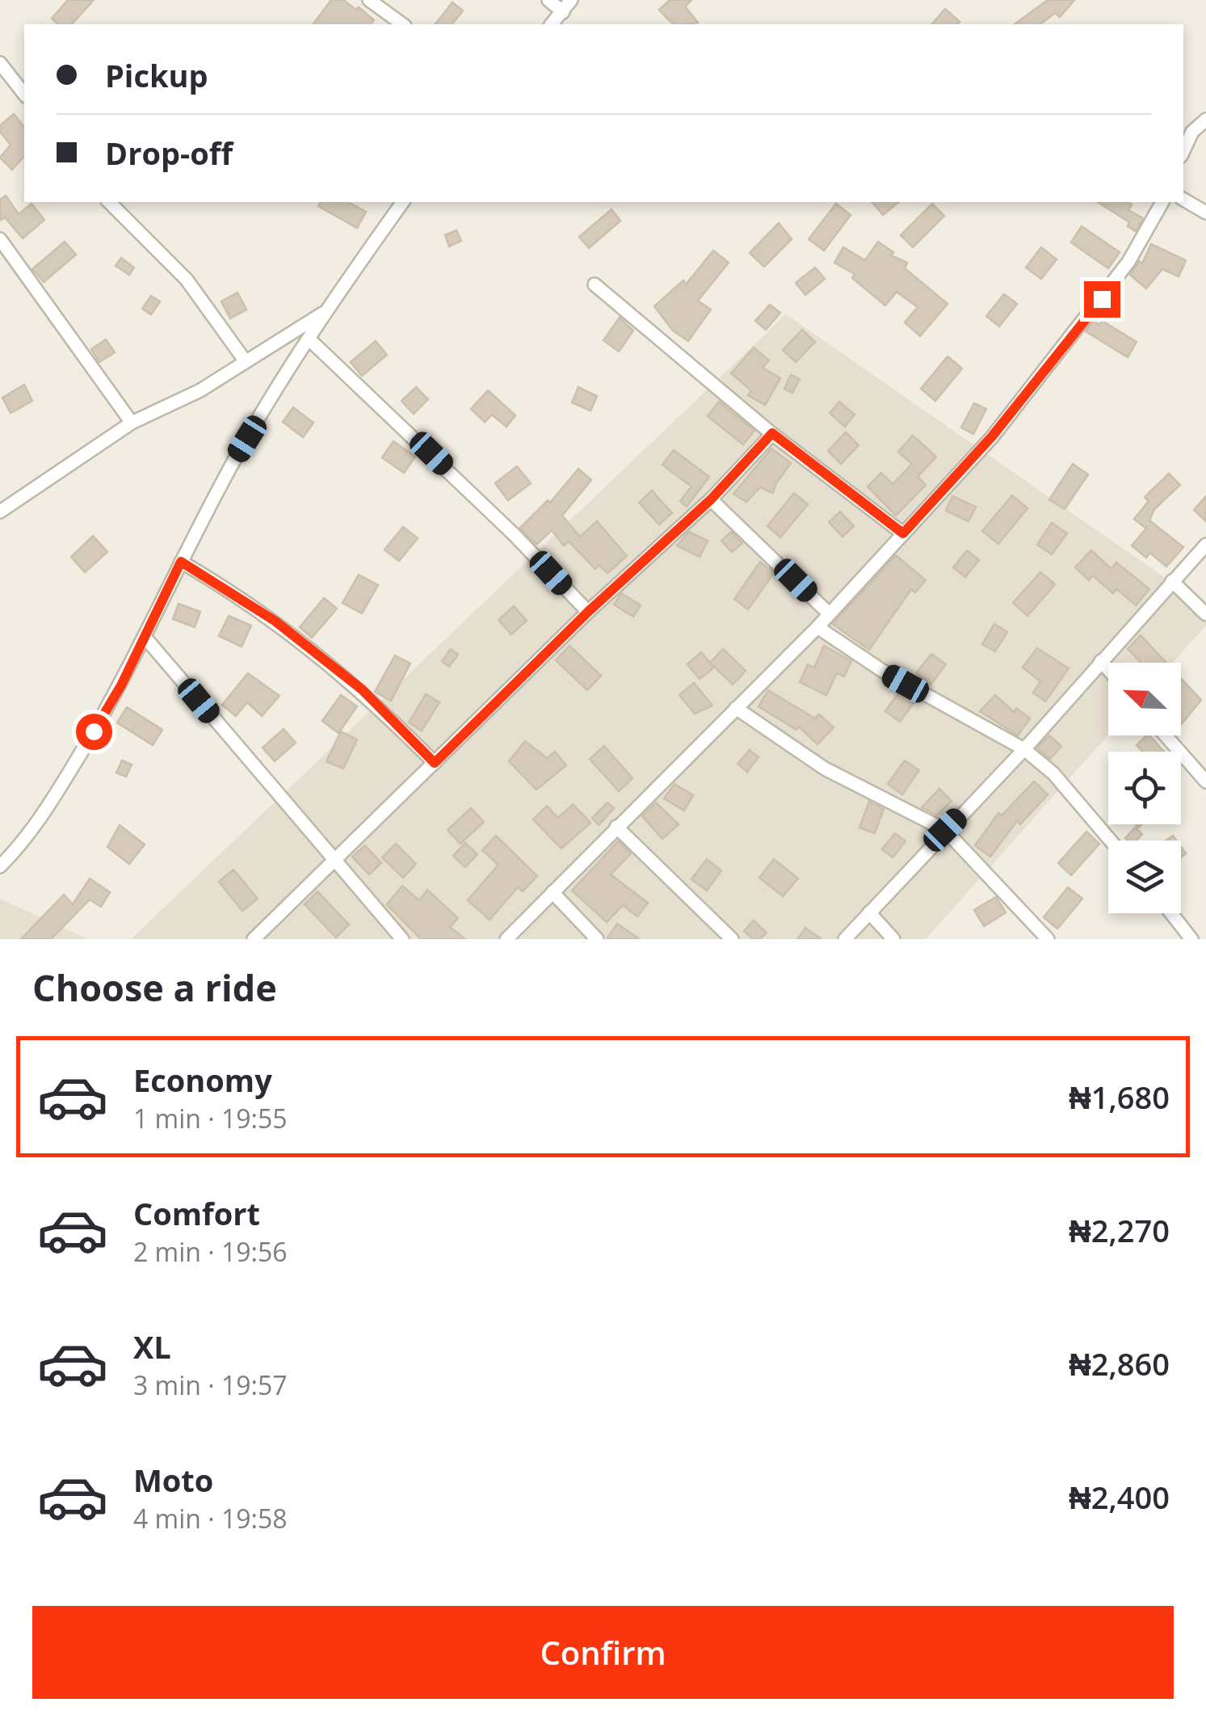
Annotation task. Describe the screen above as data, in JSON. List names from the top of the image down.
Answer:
{
  "north": "top left",
  "page": {
    "banner": ["Pickup", "Drop-off"],
    "heading": "Choose a ride",
    "list": [
      {
        "name": "Economy",
        "note": "1 min · 19:55",
        "value": "₦1,680"
      },
      {
        "name": "Comfort",
        "note": "2 min · 19:56",
        "value": "₦2,270"
      },
      {
        "name": "XL",
        "note": "3 min · 19:57",
        "value": "₦2,860"
      },
      {
        "name": "Moto",
        "note": "4 min · 19:58",
        "value": "₦2,400"
      }
    ],
    "buttons": "Confirm"
  }
}
